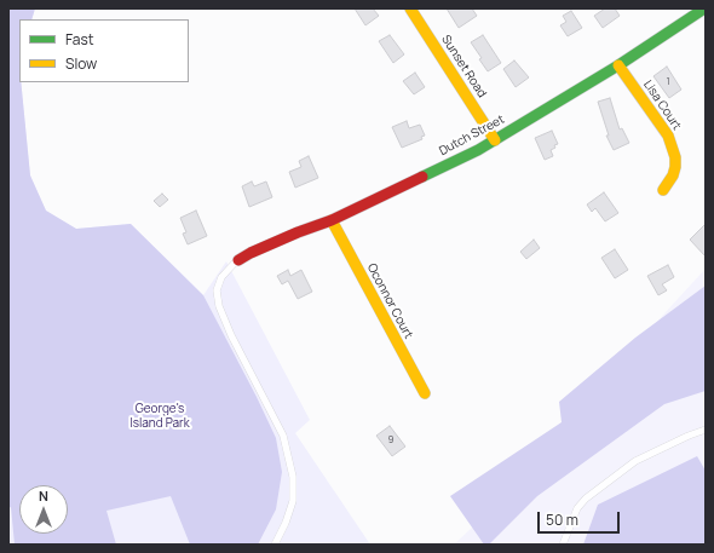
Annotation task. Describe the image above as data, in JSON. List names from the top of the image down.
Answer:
{
  "streets": {
    "street": [
      "Sunset Road",
      "Lisa Court",
      "Dutch Street",
      "Oconnor Court"
    ]
  },
  "crossings": [
    ["Sunset Road", "Dutch Street"],
    ["Lisa Court", "Dutch Street"],
    ["Dutch Street", "Oconnor Court"]
  ],
  "parks": ["George's Island Park"],
  "house_numbers": ["1", "9"],
  "legend": ["Fast", "Slow"],
  "scale_bar": "50 m",
  "north": "top"
}
